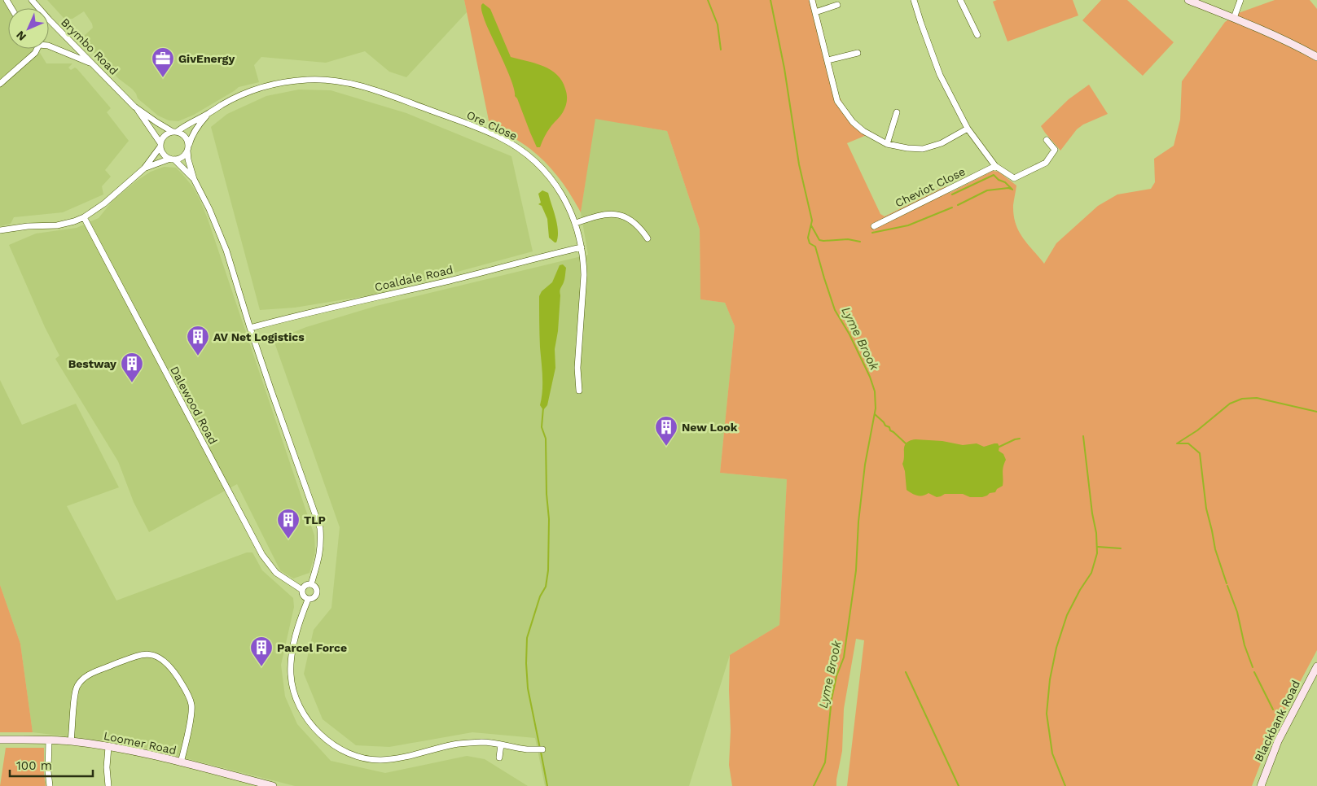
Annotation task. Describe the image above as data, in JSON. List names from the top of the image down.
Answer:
{
  "streets": {
    "street": [
      "Brymbo Road",
      "Ore Close",
      "Cheviot Close",
      "Coaldale Road",
      "Dalewood Road",
      "Blackbank Road",
      "Loomer Road"
    ]
  },
  "crossings": [
    ["Brymbo Road", "Ore Close"],
    ["Ore Close", "Coaldale Road"]
  ],
  "water": ["Lyme Brook"],
  "places": {
    "office": ["GivEnergy"],
    "building": [
      "AV Net Logistics",
      "Bestway",
      "New Look",
      "TLP",
      "Parcel Force"
    ]
  },
  "scale_bar": "100 m",
  "north": "bottom left"
}
